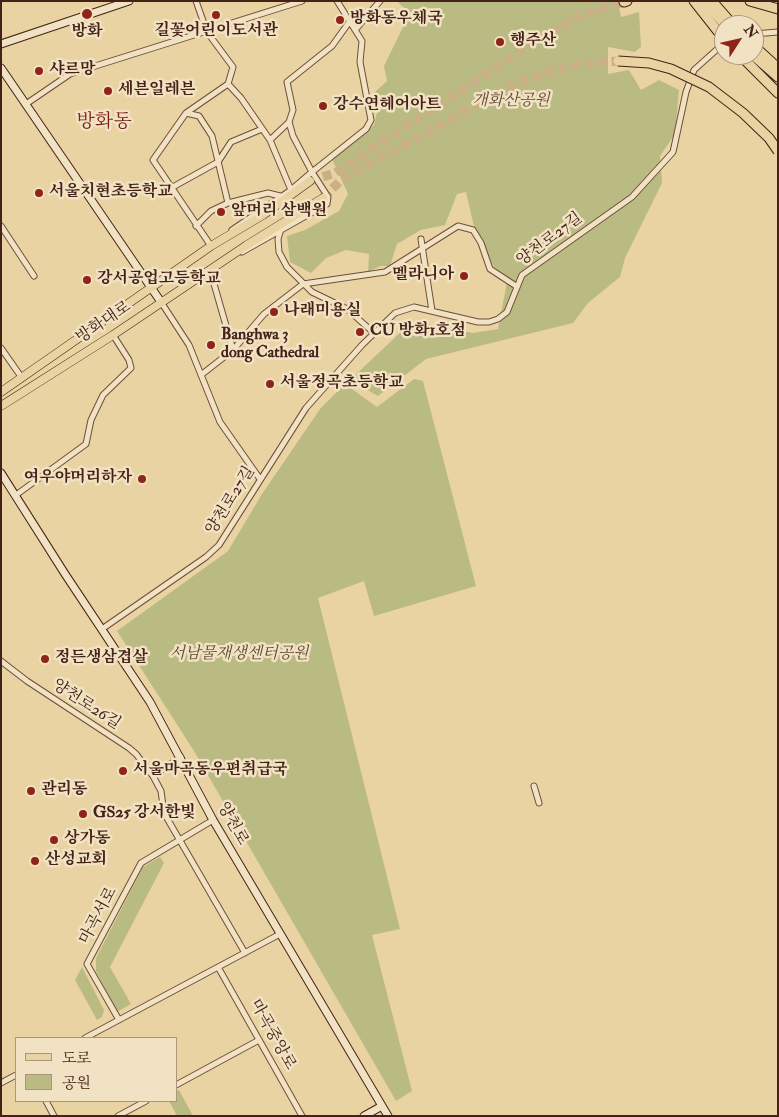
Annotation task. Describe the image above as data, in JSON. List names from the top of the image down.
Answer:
{
  "streets": {
    "main road": ["방화대로", "양천로"],
    "street": [
      "양천로27길",
      "양천로26길",
      "마곡서로",
      "마곡중앙로"
    ]
  },
  "crossings": [
    ["양천로27길", "양천로"],
    ["양천로", "마곡서로"]
  ],
  "districts": ["방화동"],
  "parks": ["개화산공원", "서남물재생센터공원"],
  "places": [
    "방화",
    "길꽃어린이도서관",
    "방화동우체국",
    "행주산",
    "샤르망",
    "세븐일레븐",
    "강수연헤어아트",
    "서울치현초등학교",
    "앞머리 삼백원",
    "멜라니아",
    "강서공업고등학교",
    "나래미용실",
    "CU 방화1호점",
    "Banghwa 3 dong Cathedral",
    "서울정곡초등학교",
    "여우야머리하자",
    "정든생삼겹살",
    "서울마곡동우편취급국",
    "관리동",
    "GS25 강서한빛",
    "상가동",
    "산성교회"
  ],
  "legend": ["도로", "공원"],
  "north": "top right"
}
